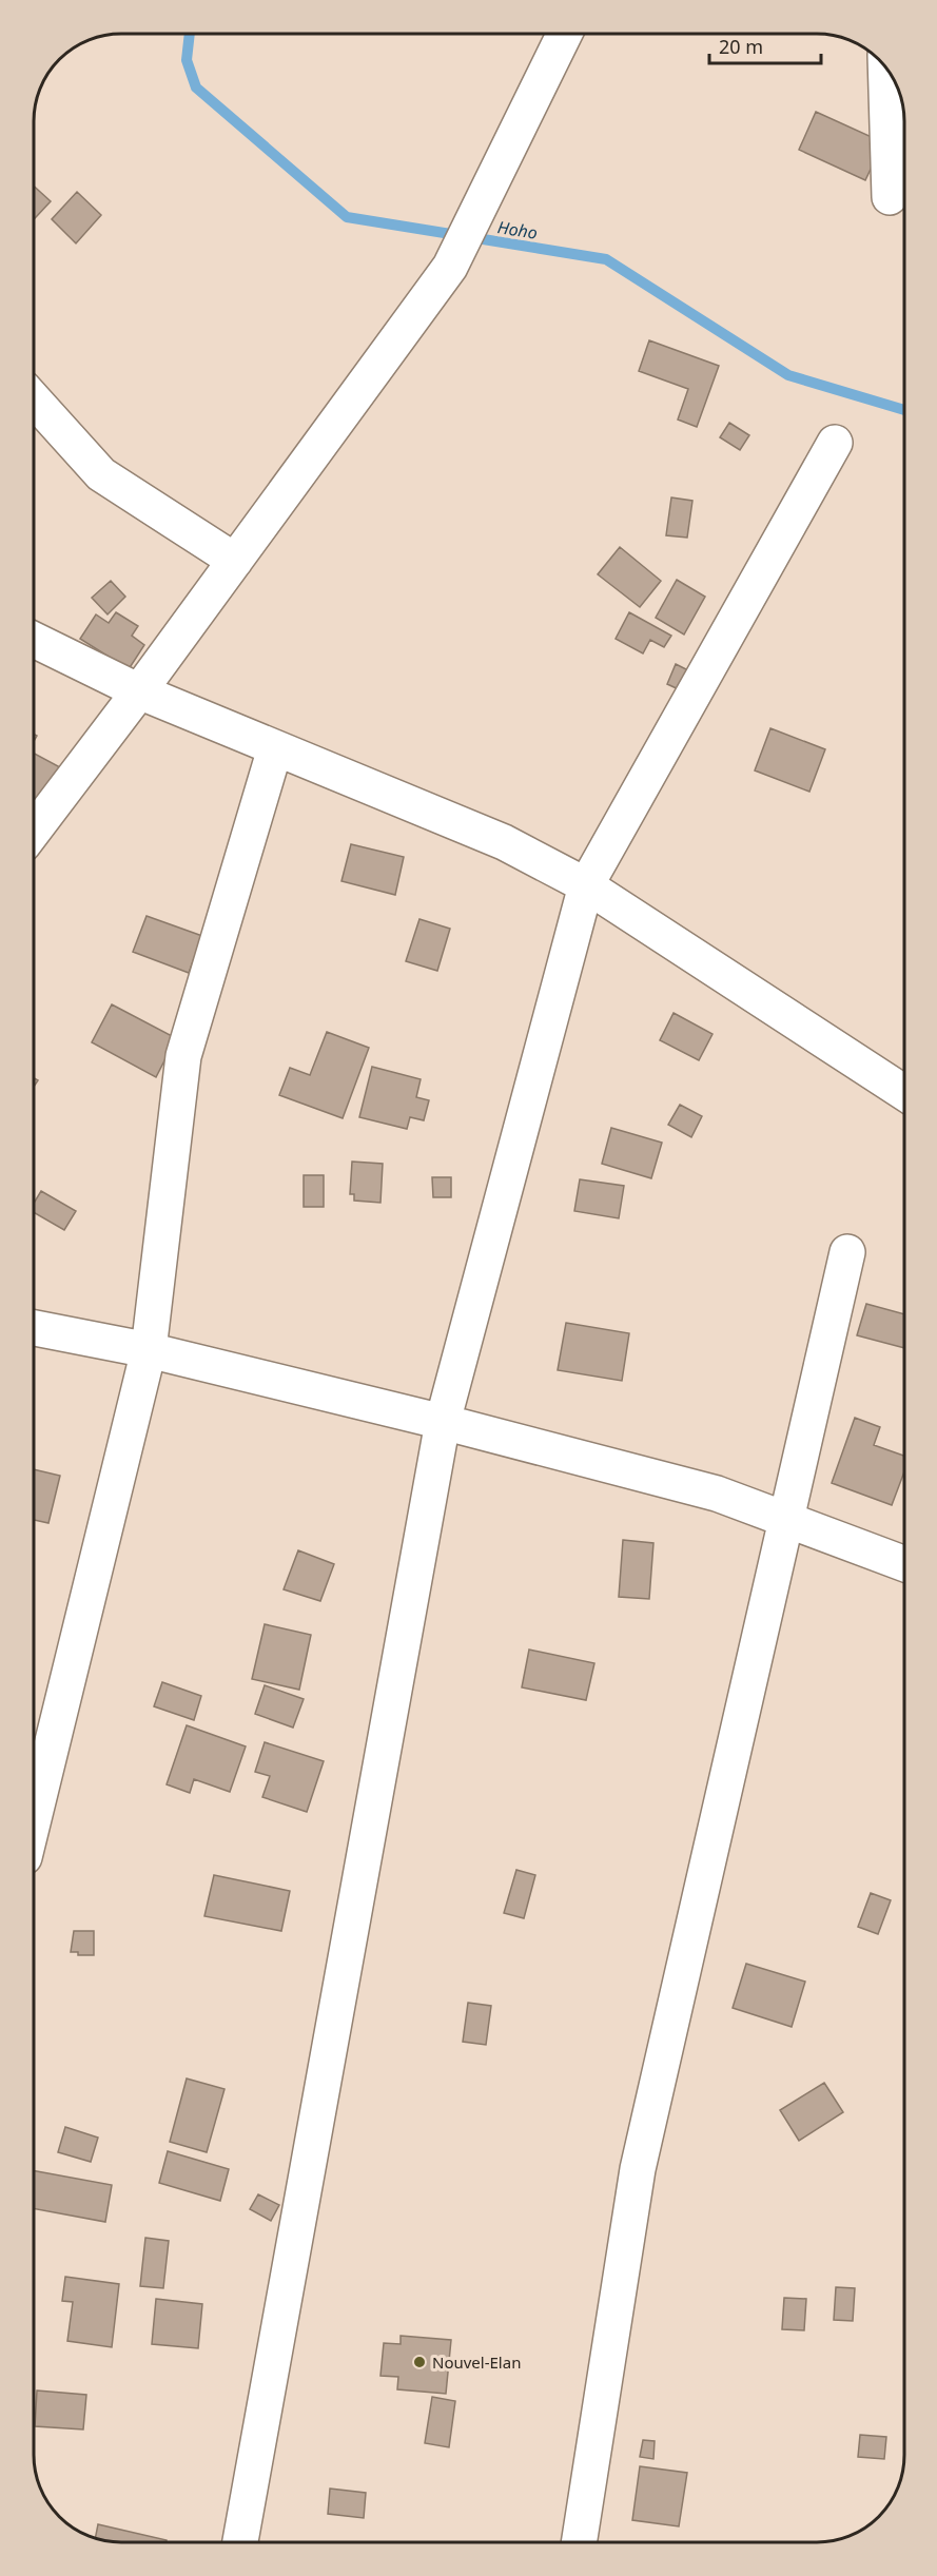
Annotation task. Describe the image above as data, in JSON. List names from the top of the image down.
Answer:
{
  "water": ["Hoho"],
  "places": ["Nouvel-Elan"],
  "scale_bar": "20 m"
}
